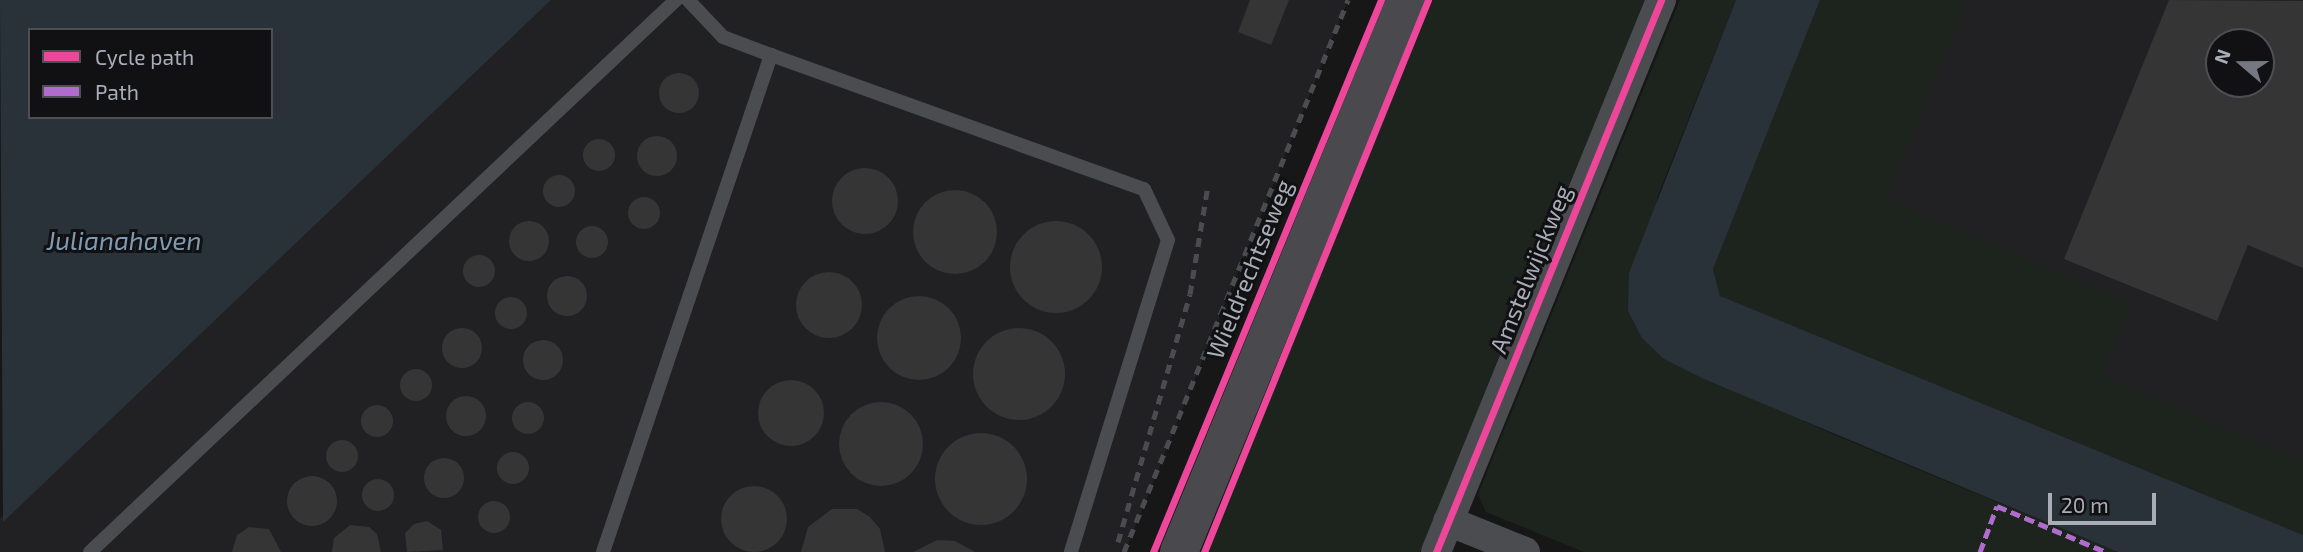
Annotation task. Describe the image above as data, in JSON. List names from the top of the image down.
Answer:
{
  "streets": {
    "street": ["Wieldrechtseweg", "Amstelwijckweg"]
  },
  "water": ["Julianahaven"],
  "legend": ["Cycle path", "Path"],
  "scale_bar": "20 m",
  "north": "left"
}
